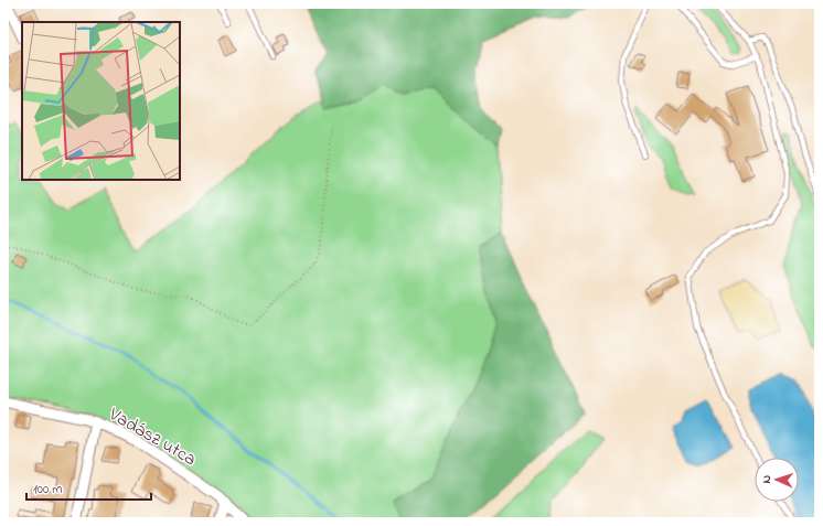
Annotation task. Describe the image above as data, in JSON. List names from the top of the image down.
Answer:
{
  "streets": {
    "street": ["Vadász utca"]
  },
  "scale_bar": "100 m",
  "north": "left"
}
